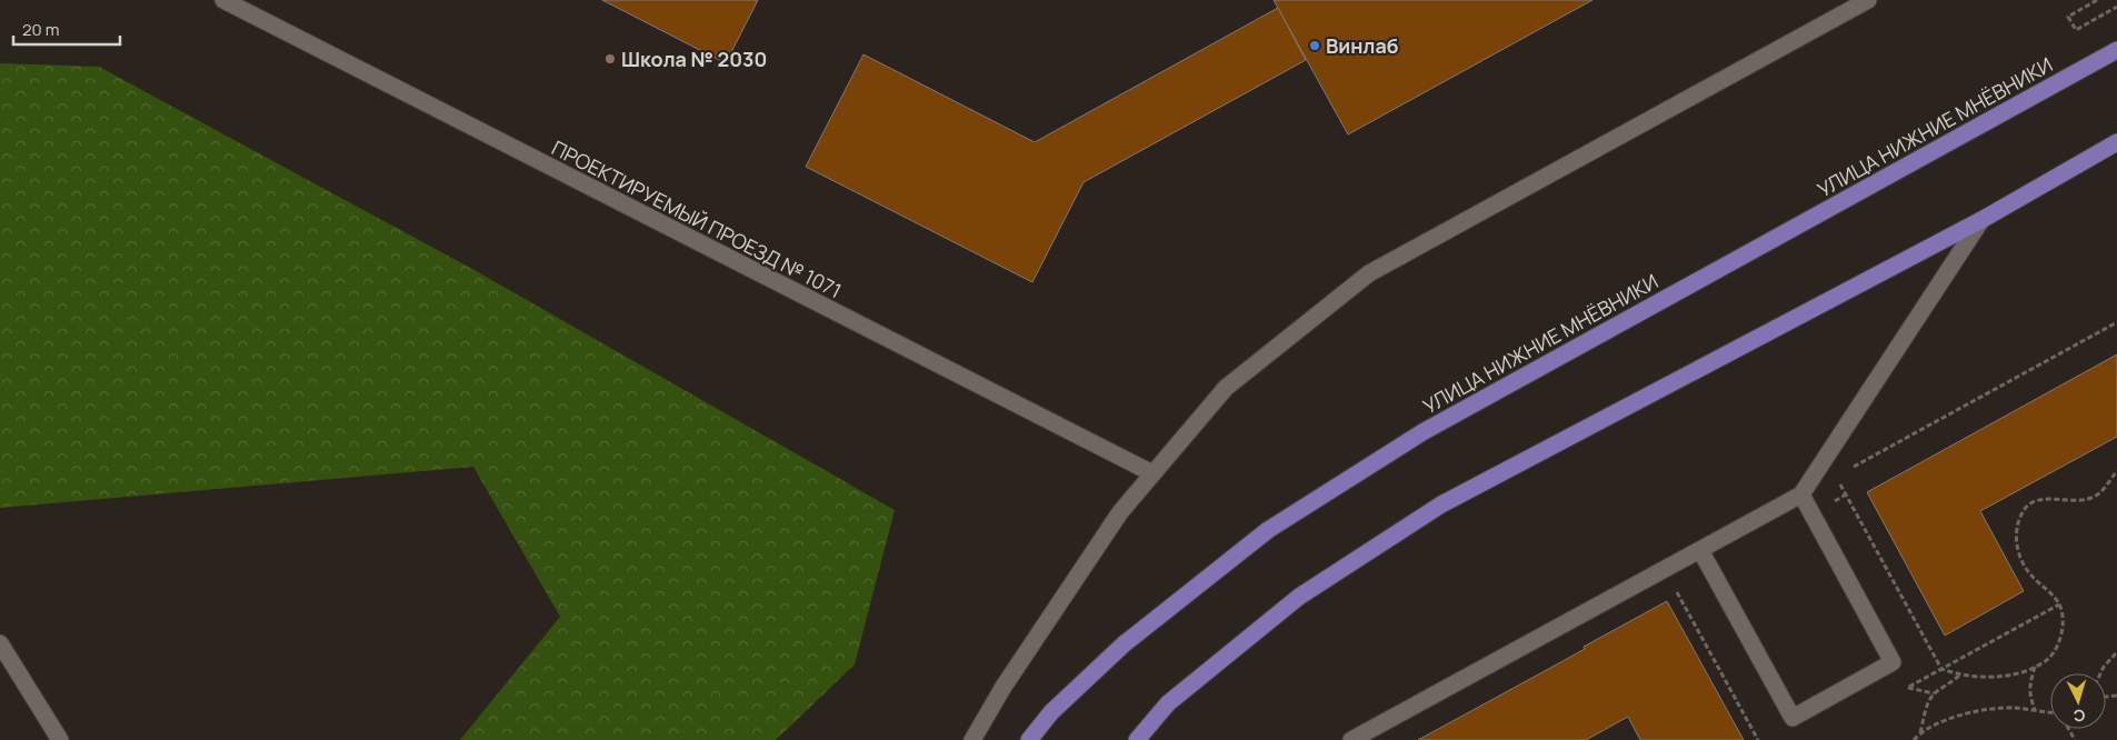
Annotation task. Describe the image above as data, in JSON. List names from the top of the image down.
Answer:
{
  "streets": {
    "main road": ["УЛИЦА НИЖНИЕ МНЁВНИКИ"],
    "street": ["ПРОЕКТИРУЕМЫЙ ПРОЕЗД № 1071"]
  },
  "places": ["Винлаб", "Школа № 2030"],
  "scale_bar": "20 m",
  "north": "bottom"
}
